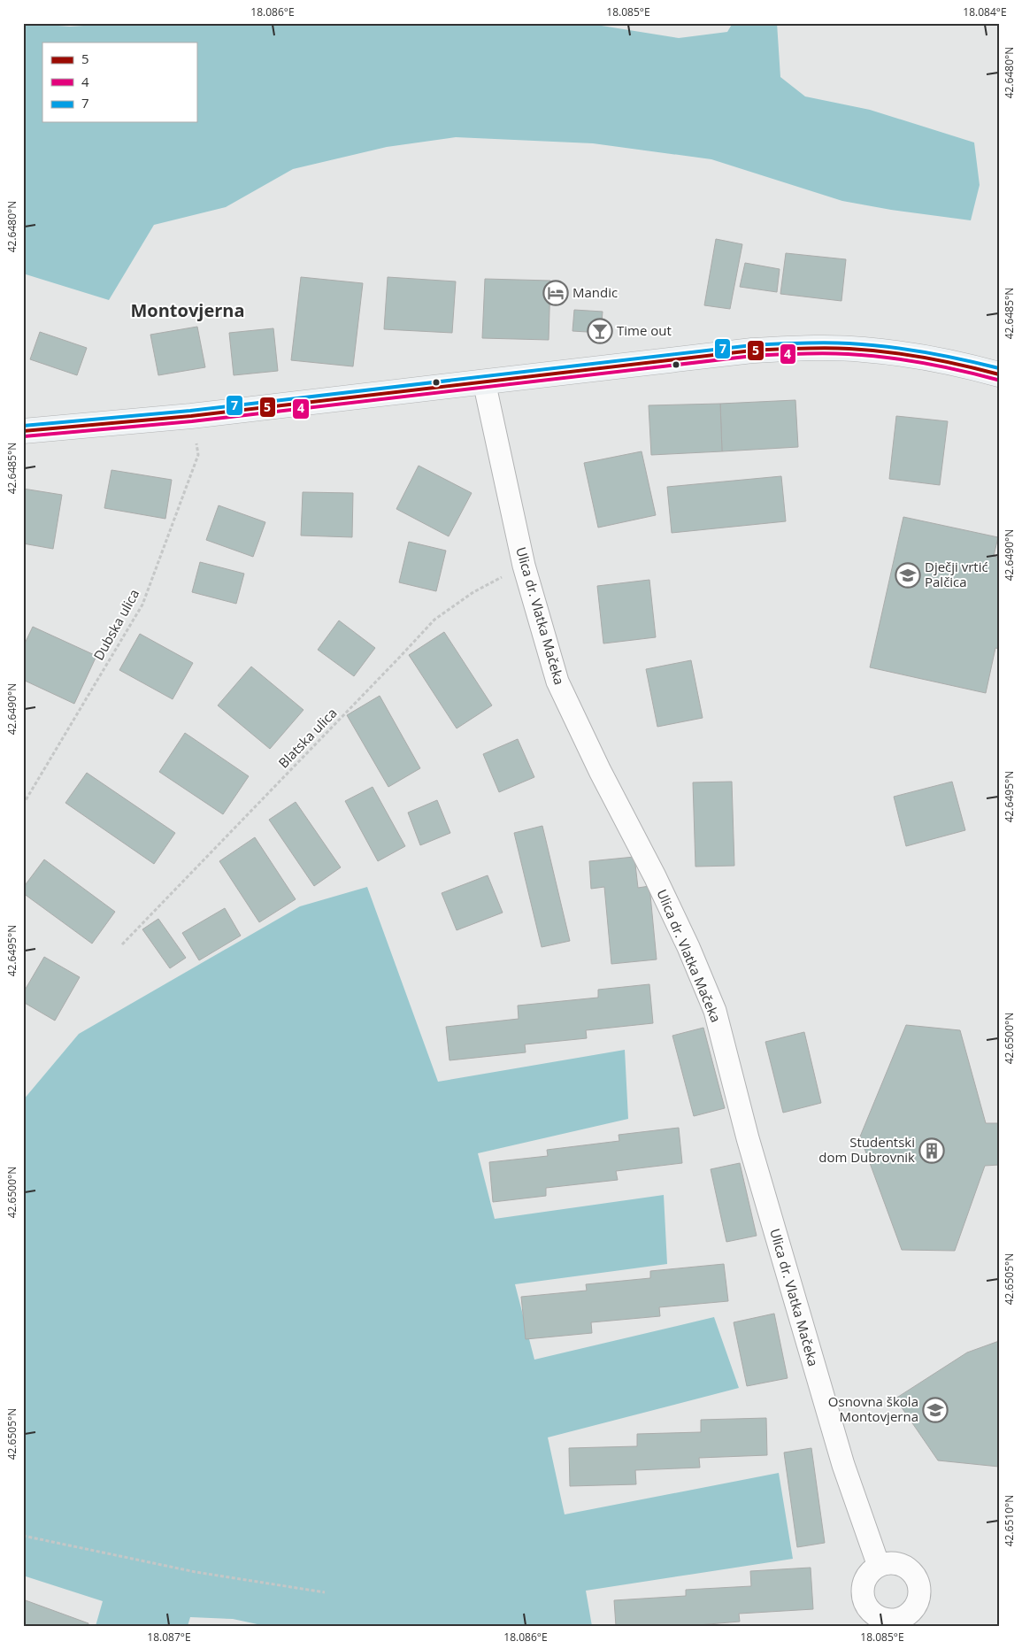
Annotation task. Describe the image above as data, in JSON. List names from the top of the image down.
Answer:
{
  "streets": {
    "street": ["Ulica dr. Vlatka Mačeka"],
    "path": ["Dubska ulica", "Blatska ulica"]
  },
  "crossings": [
    ["Ulica dr. Vlatka Mačeka", "Blatska ulica"]
  ],
  "districts": ["Montovjerna"],
  "places": {
    "hotel": ["Mandic"],
    "bar": ["Time out"],
    "school or university": ["Dječji vrtić Palčica", "Osnovna škola Montovjerna"],
    "building": ["Studentski dom Dubrovnik"]
  },
  "lines": ["transit line 7", "transit line 5", "transit line 4"],
  "legend": ["5", "4", "7"],
  "coordinates": [
    "18.086°E",
    "18.085°E",
    "18.084°E",
    "42.6480°N",
    "42.6485°N",
    "42.6490°N",
    "42.6495°N",
    "42.6500°N",
    "42.6505°N",
    "42.6510°N",
    "18.087°E"
  ]
}
